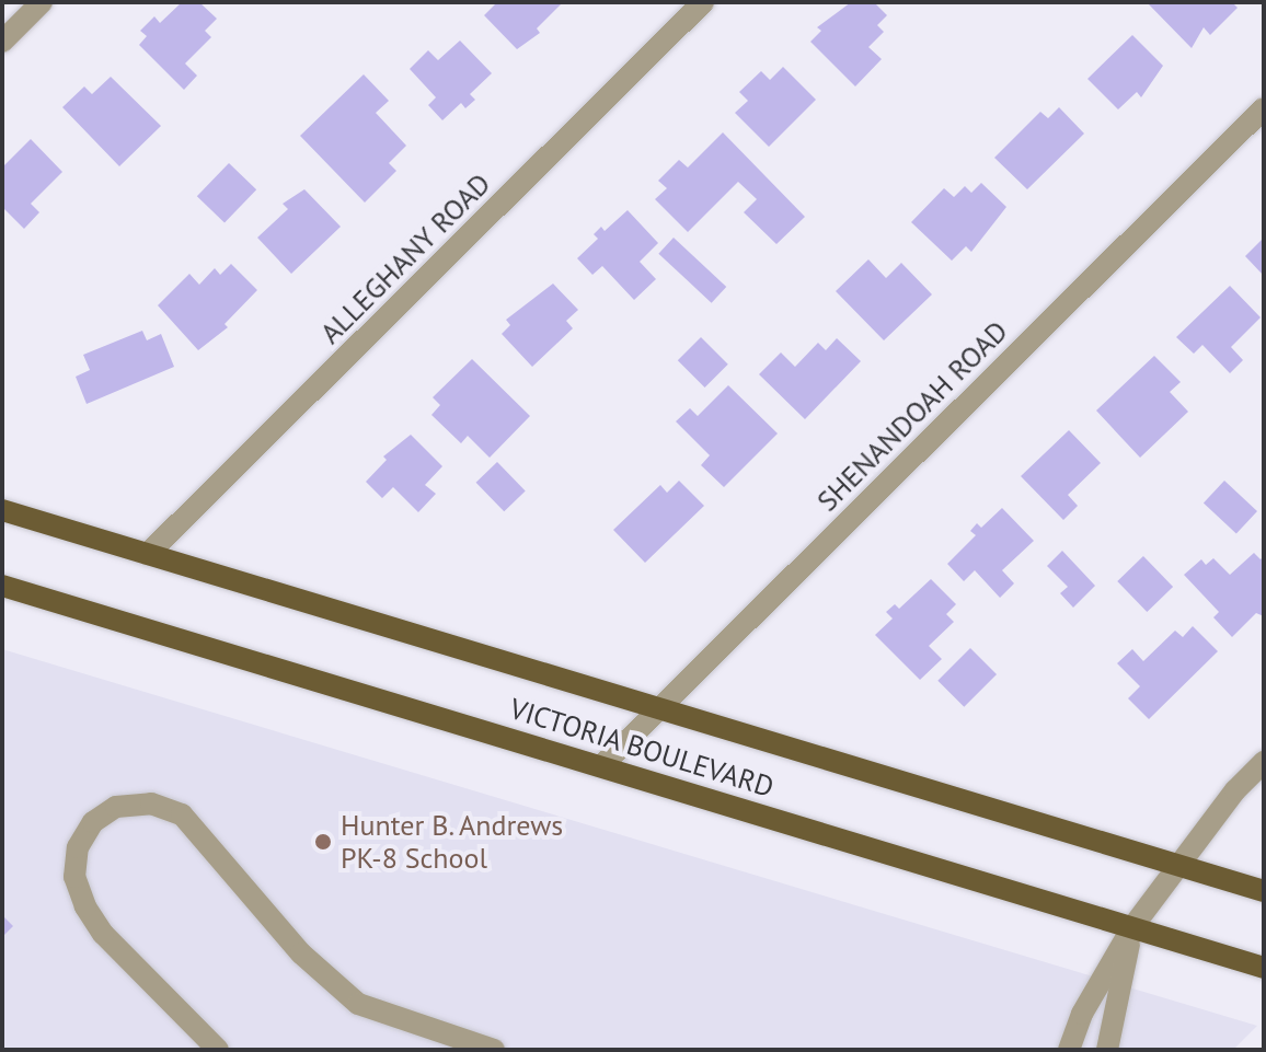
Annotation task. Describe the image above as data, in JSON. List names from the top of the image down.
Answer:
{
  "streets": {
    "main road": ["VICTORIA BOULEVARD"],
    "street": ["ALLEGHANY ROAD", "SHENANDOAH ROAD"]
  },
  "crossings": [
    ["ALLEGHANY ROAD", "VICTORIA BOULEVARD"],
    ["SHENANDOAH ROAD", "VICTORIA BOULEVARD"]
  ],
  "places": ["Hunter B. Andrews PK-8 School"]
}
